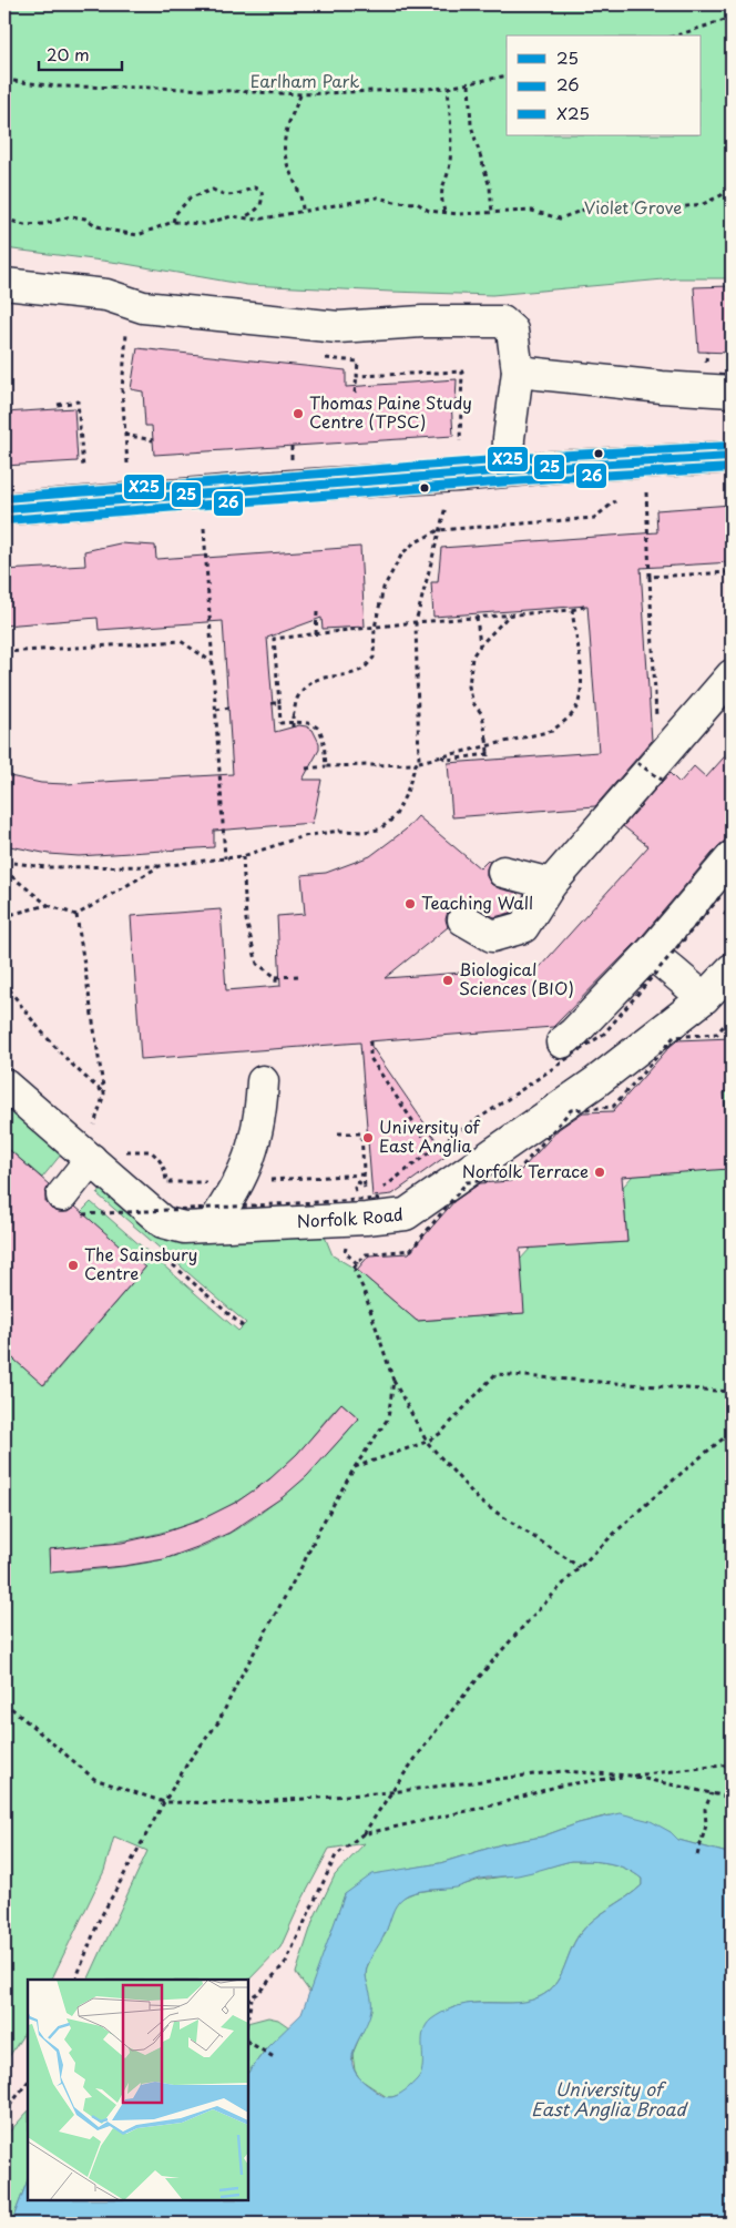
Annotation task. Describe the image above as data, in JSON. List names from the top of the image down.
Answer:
{
  "streets": {
    "lane": ["Norfolk Road"]
  },
  "water": ["University of East Anglia Broad"],
  "parks": ["Earlham Park", "Violet Grove"],
  "places": [
    "Thomas Paine Study Centre (TPSC)",
    "Teaching Wall",
    "Biological Sciences (BIO)",
    "University of East Anglia",
    "Norfolk Terrace",
    "The Sainsbury Centre"
  ],
  "lines": ["transit line X25", "transit line 25", "transit line 26"],
  "legend": ["25", "26", "X25"],
  "scale_bar": "20 m"
}
